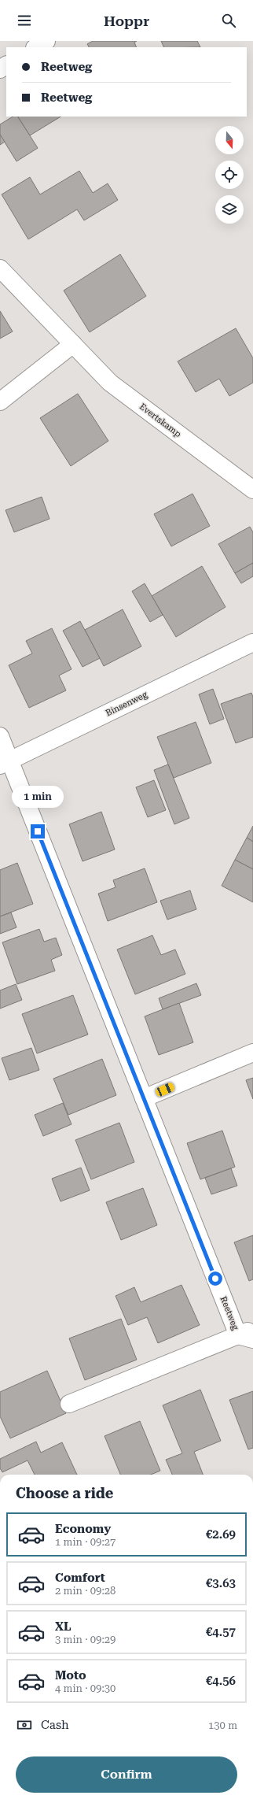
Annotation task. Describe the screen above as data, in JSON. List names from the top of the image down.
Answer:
{
  "streets": {
    "street": ["Evertskamp", "Binsenweg", "Reetweg"]
  },
  "crossings": [
    ["Binsenweg", "Reetweg"]
  ],
  "north": "bottom",
  "page": {
    "header": "Hoppr",
    "banner": ["Reetweg", "Reetweg"],
    "bubble": "1 min",
    "heading": "Choose a ride",
    "list": [
      {
        "name": "Economy",
        "note": "1 min · 09:27",
        "value": "€2.69"
      },
      {
        "name": "Comfort",
        "note": "2 min · 09:28",
        "value": "€3.63"
      },
      {
        "name": "XL",
        "note": "3 min · 09:29",
        "value": "€4.57"
      },
      {
        "name": "Moto",
        "note": "4 min · 09:30",
        "value": "€4.56"
      }
    ],
    "pay": ["Cash", "130 m"],
    "buttons": "Confirm"
  }
}
